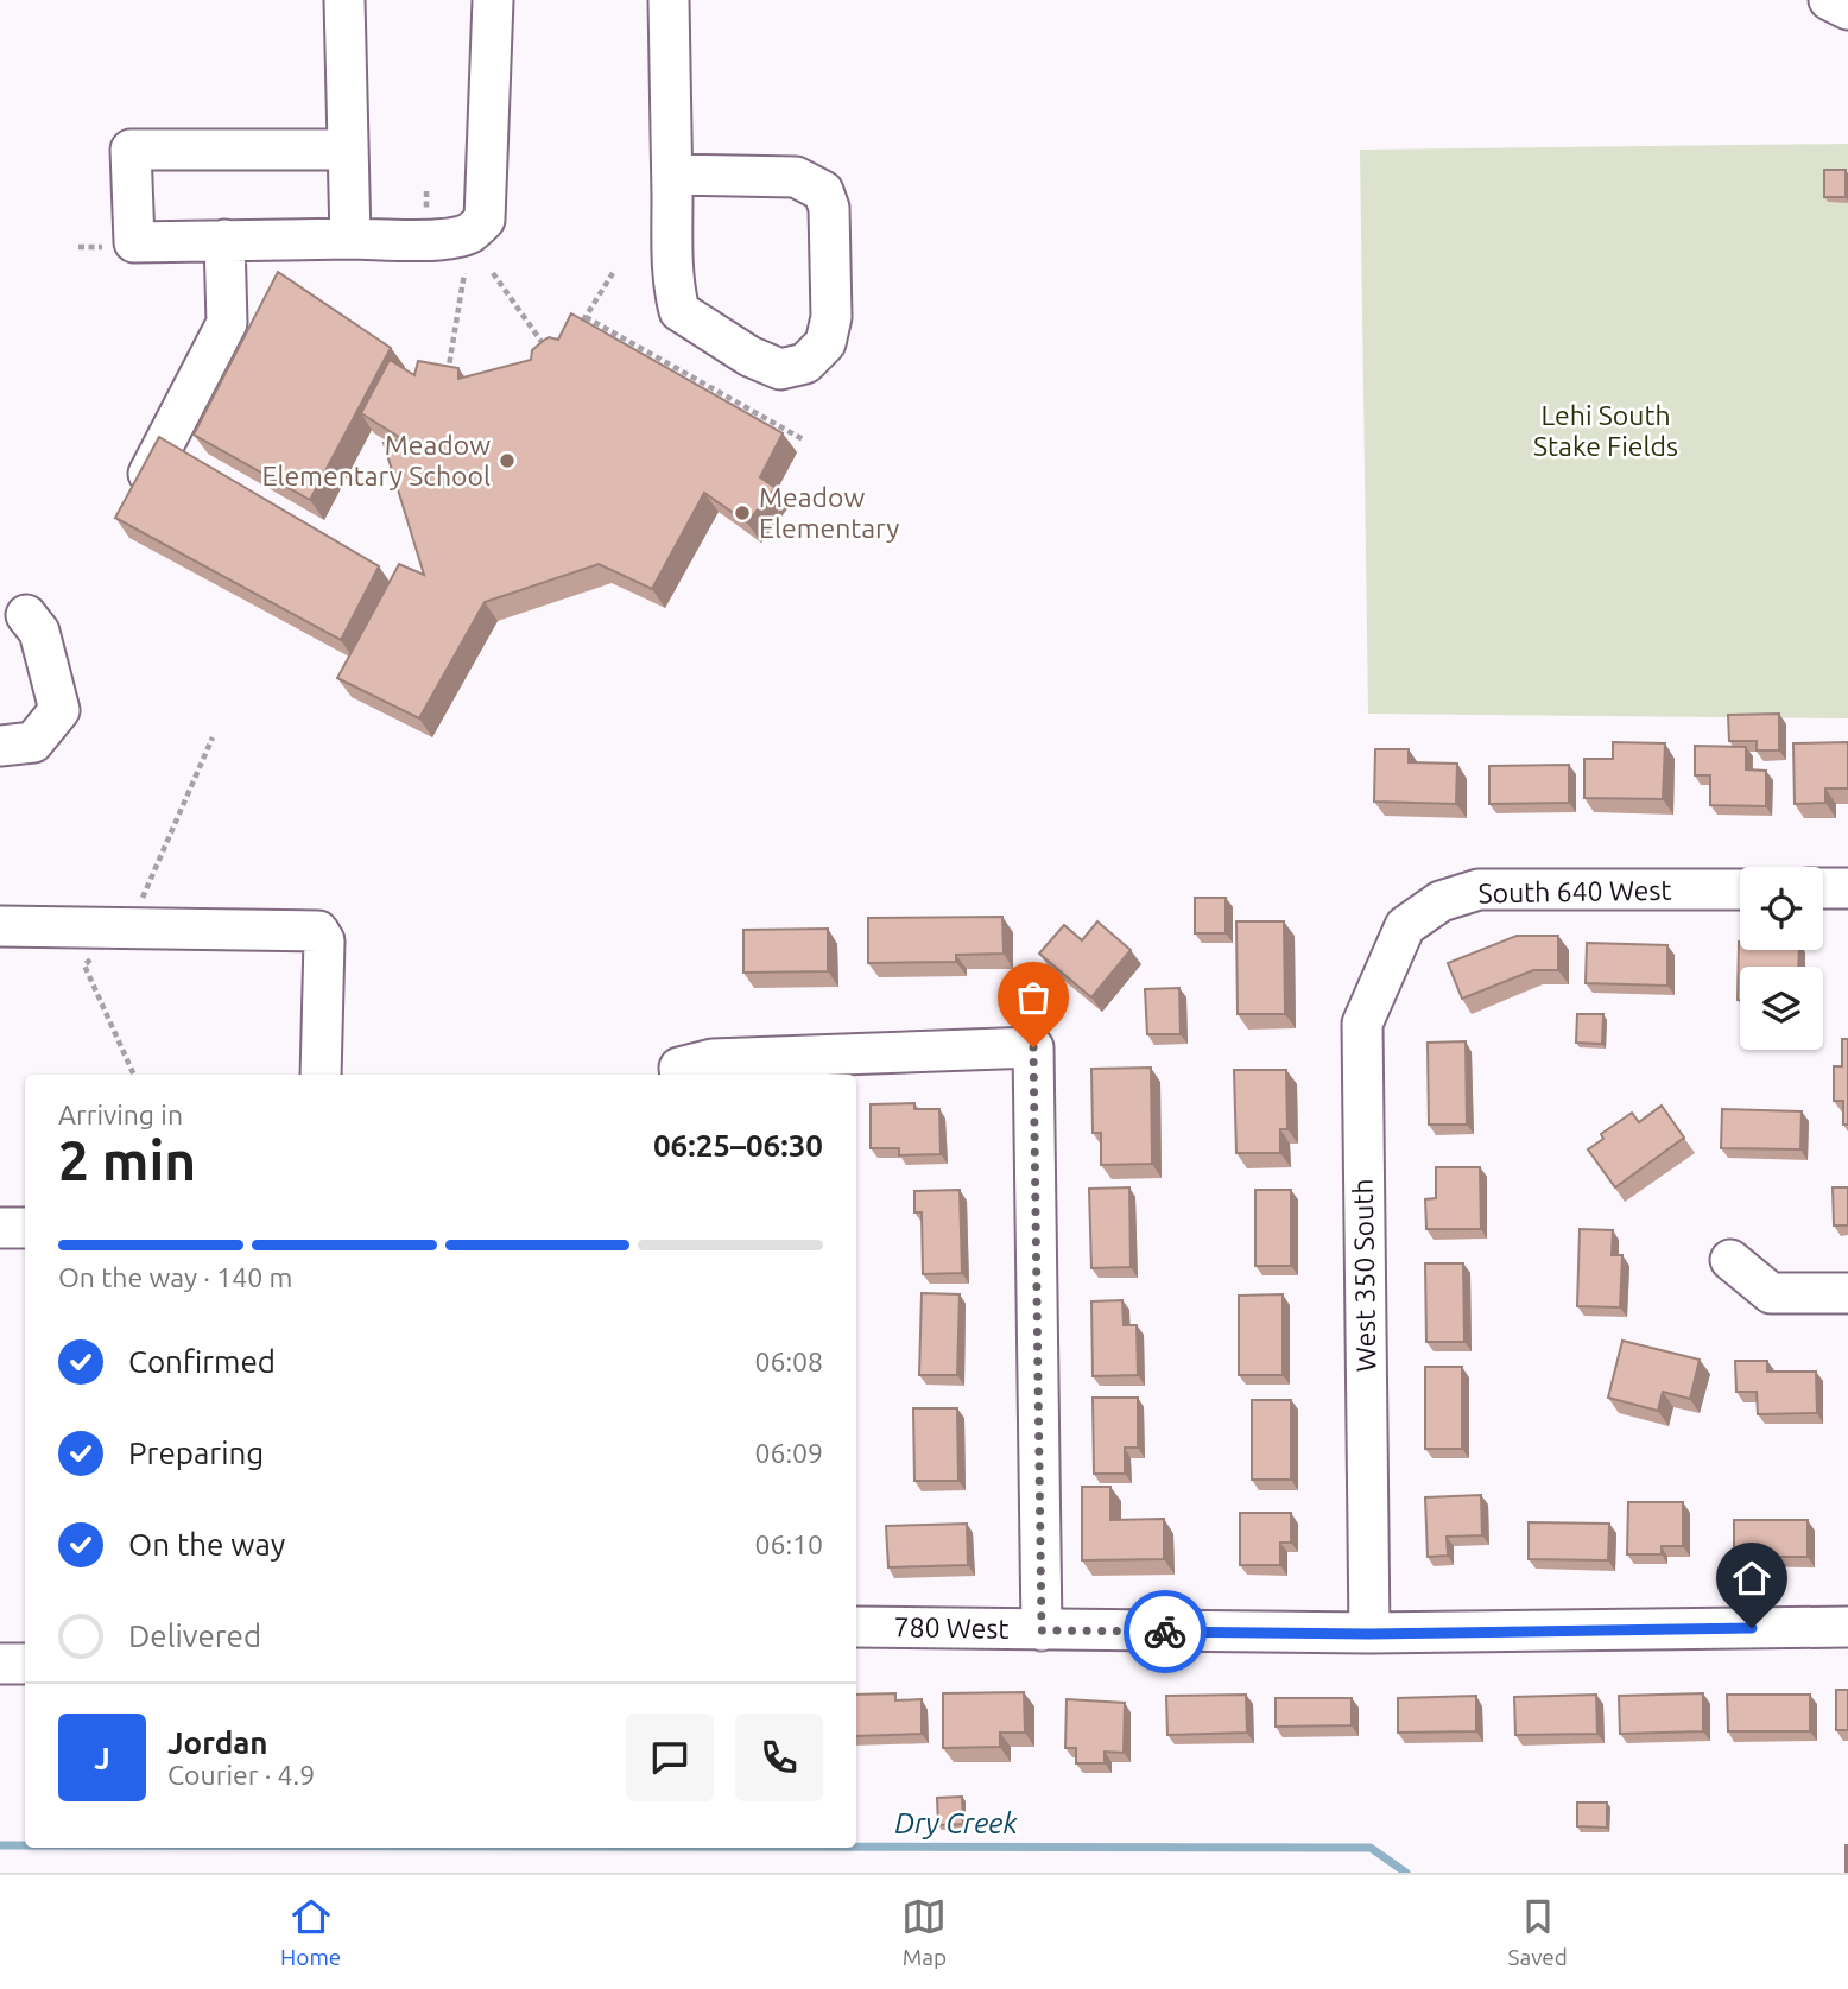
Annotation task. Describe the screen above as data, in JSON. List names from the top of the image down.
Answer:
{
  "streets": {
    "street": ["South 640 West", "West 350 South", "780 West"]
  },
  "crossings": [
    ["South 640 West", "West 350 South"],
    ["West 350 South", "780 West"]
  ],
  "water": ["Dry Creek"],
  "parks": ["Lehi South Stake Fields"],
  "places": ["Meadow Elementary School", "Meadow Elementary"],
  "page": {
    "heading": ["2 min", "Arriving in", "06:25–06:30"],
    "panel": ["Jordan", "Courier · 4.9"],
    "bar": "On the way · 140 m",
    "list": [
      ["Confirmed", "06:08"],
      ["Preparing", "06:09"],
      ["On the way", "06:10"],
      "Delivered"
    ],
    "round": "J",
    "tabs": ["Home", "Map", "Saved"]
  }
}
